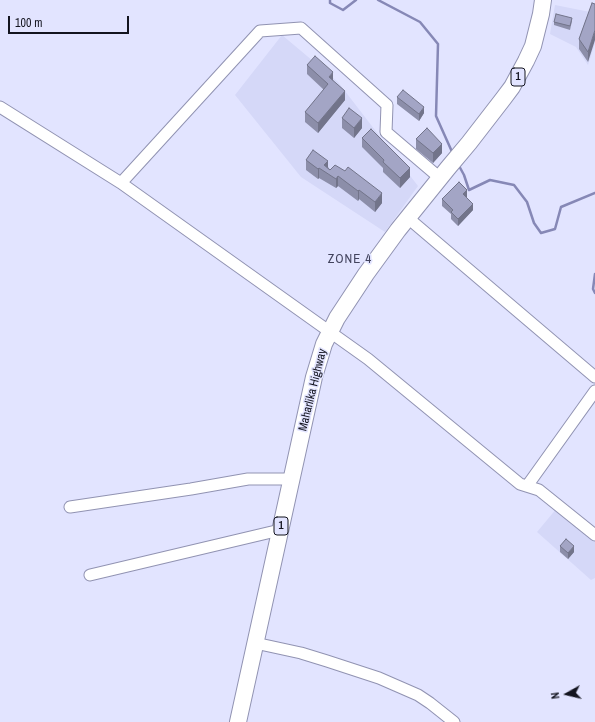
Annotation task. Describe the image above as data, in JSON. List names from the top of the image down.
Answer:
{
  "streets": {
    "highway": ["1", "Maharlika Highway"]
  },
  "districts": ["ZONE 4"],
  "scale_bar": "100 m",
  "north": "left"
}
